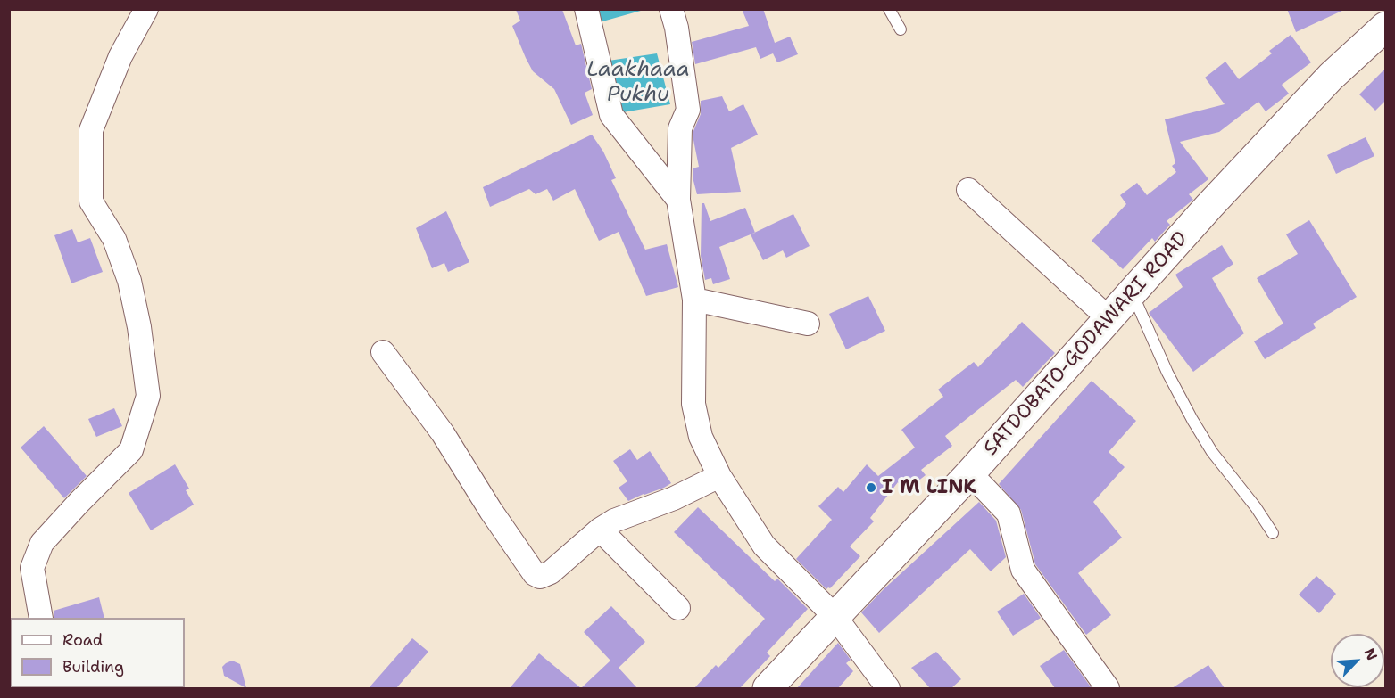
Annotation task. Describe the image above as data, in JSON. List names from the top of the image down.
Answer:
{
  "streets": {
    "street": ["SATDOBATO-GODAWARI ROAD"]
  },
  "water": ["Laakhaaa Pukhu"],
  "places": ["I M LINK"],
  "legend": ["Road", "Building"],
  "north": "top right"
}
